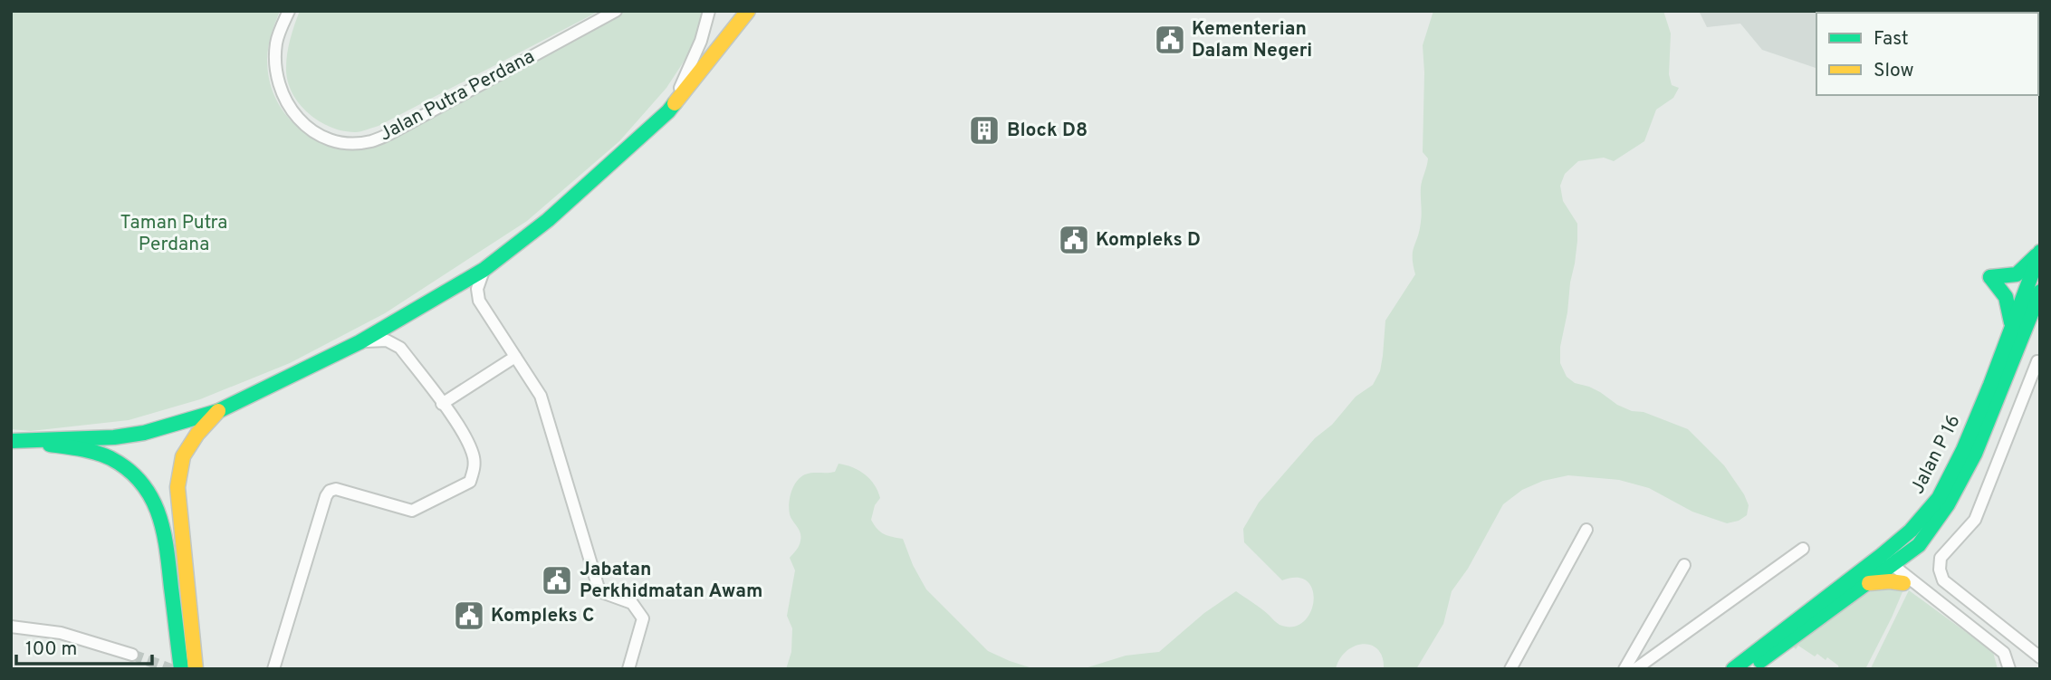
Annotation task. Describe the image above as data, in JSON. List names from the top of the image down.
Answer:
{
  "streets": {
    "main road": ["Jalan P 16"],
    "street": ["Jalan Putra Perdana"]
  },
  "parks": ["Taman Putra Perdana"],
  "places": {
    "public building": [
      "Kementerian Dalam Negeri",
      "Kompleks D",
      "Jabatan Perkhidmatan Awam",
      "Kompleks C"
    ],
    "building": ["Block D8"]
  },
  "legend": ["Fast", "Slow"],
  "scale_bar": "100 m"
}
